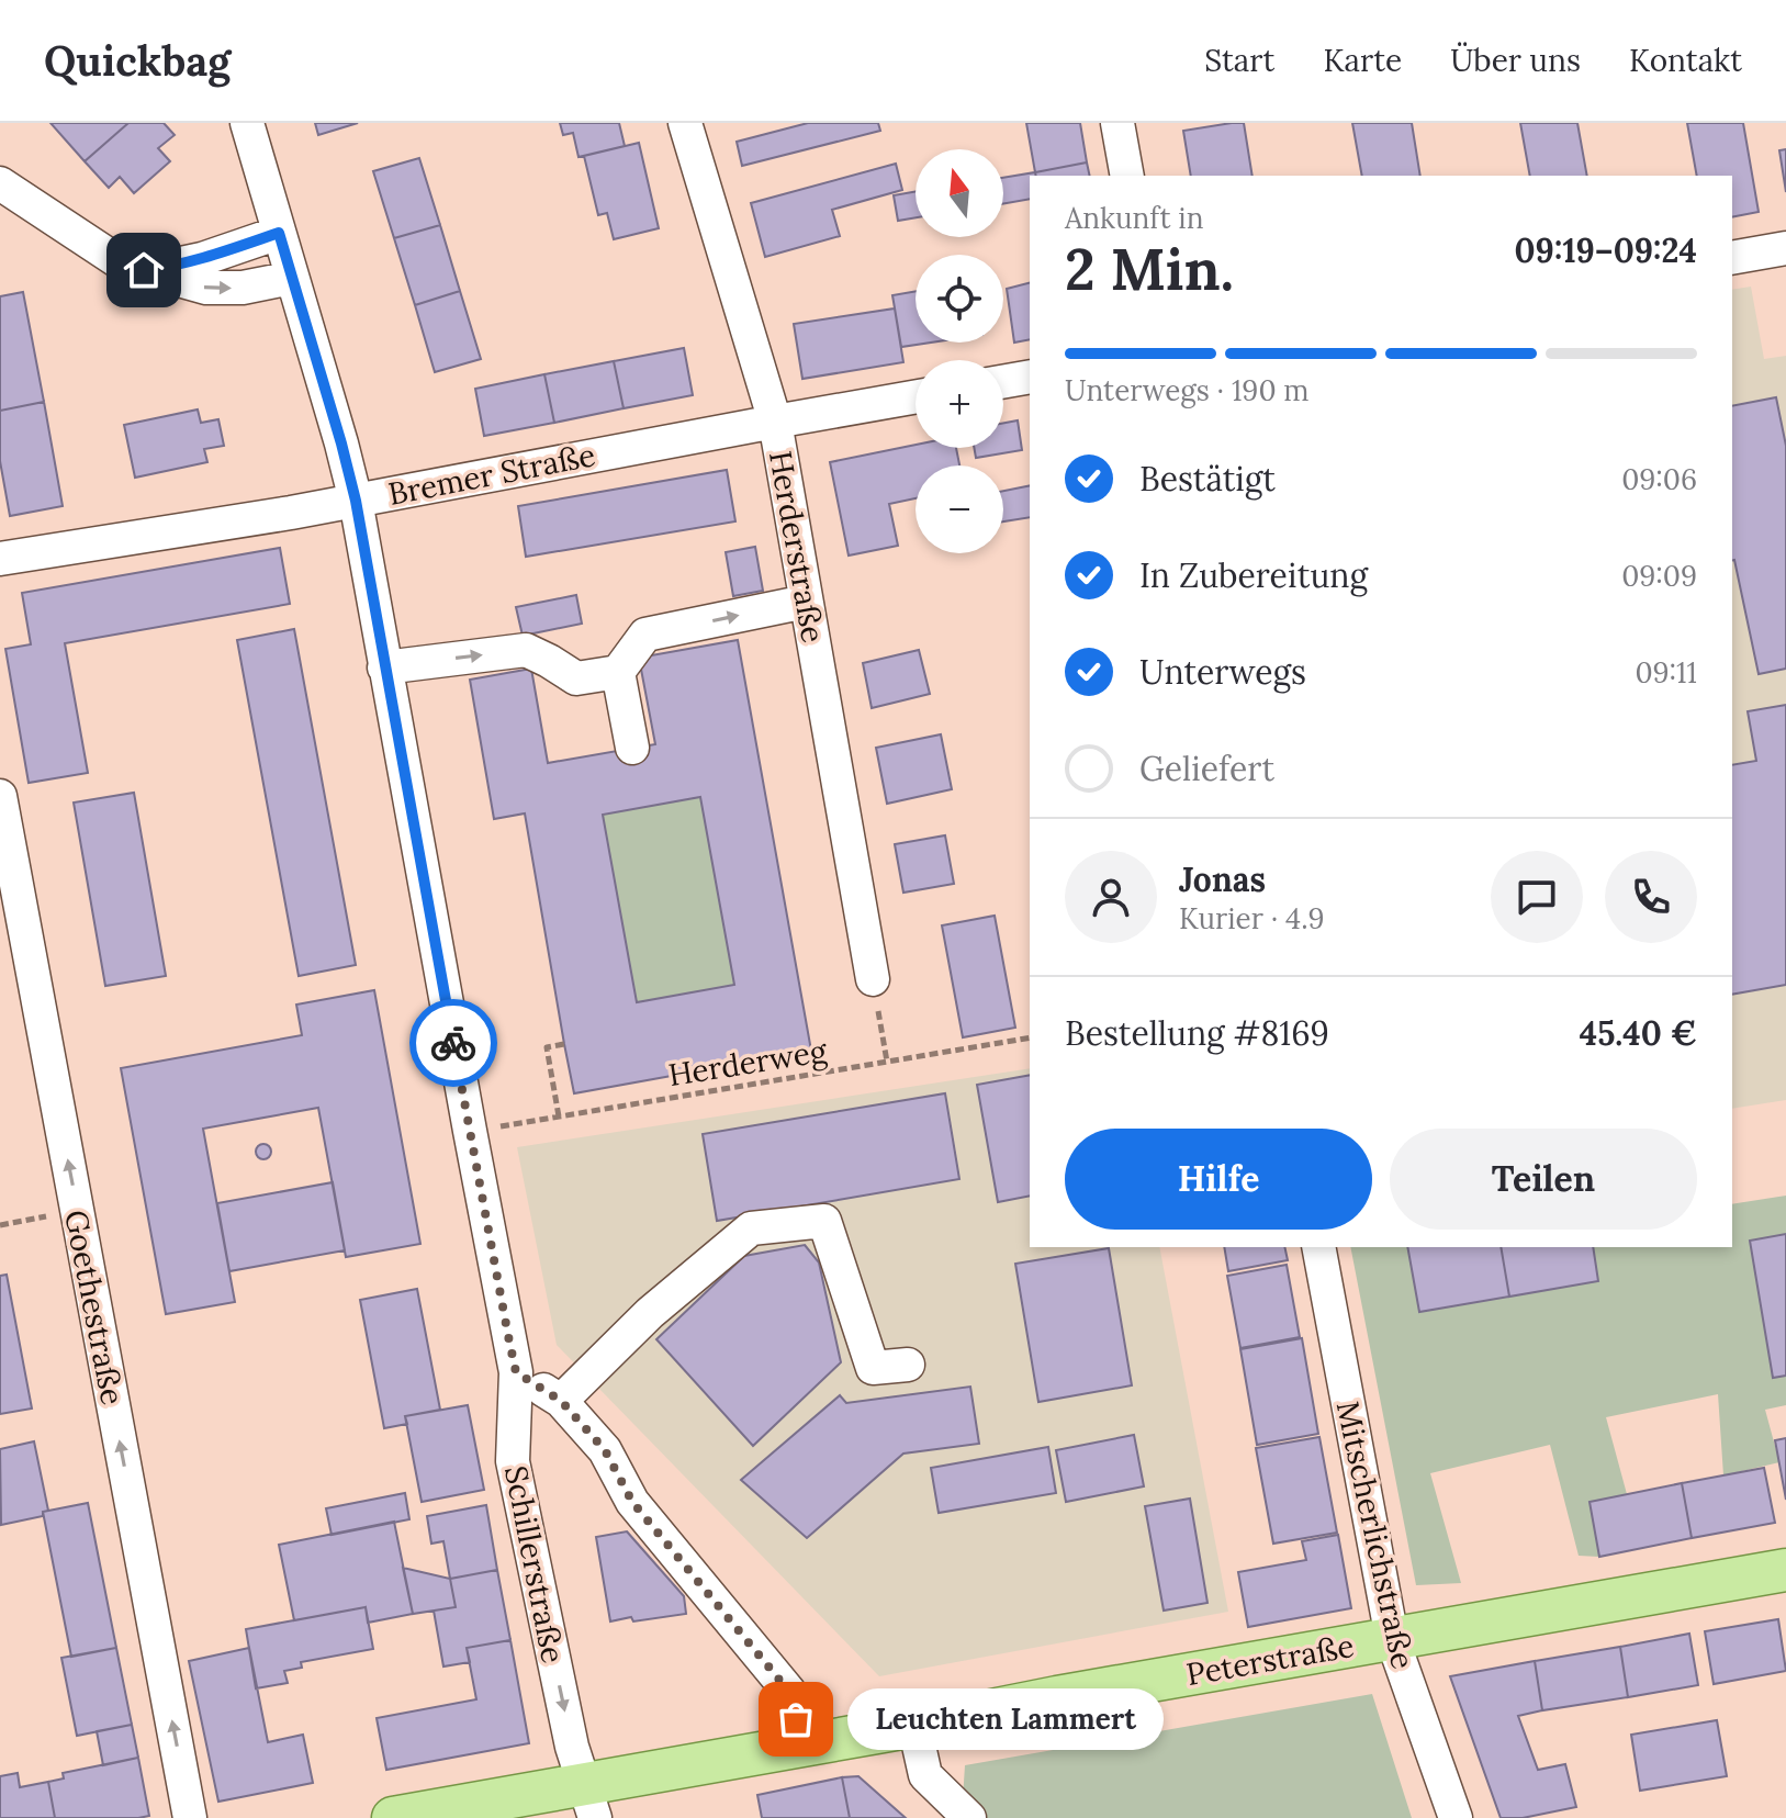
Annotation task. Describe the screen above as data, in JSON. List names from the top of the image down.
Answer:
{
  "streets": {
    "main road": ["Peterstraße"],
    "street": [
      "Bremer Straße",
      "Herderstraße",
      "Goethestraße",
      "Mitscherlichstraße",
      "Schillerstraße"
    ],
    "path": ["Herderweg"]
  },
  "crossings": [
    ["Bremer Straße", "Herderstraße"],
    ["Bremer Straße", "Schillerstraße"],
    ["Herderweg", "Schillerstraße"],
    ["Mitscherlichstraße", "Peterstraße"],
    ["Schillerstraße", "Peterstraße"]
  ],
  "one_way": ["Goethestraße"],
  "places": ["Leuchten Lammert"],
  "north": "top",
  "page": {
    "header": "Quickbag",
    "nav": [
      "Start",
      "Karte",
      "Über uns",
      "Kontakt"
    ],
    "map_buttons": ["+", "−"],
    "heading": ["2 Min.", "Ankunft in", "09:19–09:24"],
    "panel": [
      "Jonas",
      "Kurier · 4.9",
      "Bestellung #8169",
      "45.40 €"
    ],
    "bar": "Unterwegs · 190 m",
    "list": [
      ["Bestätigt", "09:06"],
      ["In Zubereitung", "09:09"],
      ["Unterwegs", "09:11"],
      "Geliefert"
    ],
    "buttons": ["Hilfe", "Teilen"],
    "bubble": "Leuchten Lammert"
  }
}
